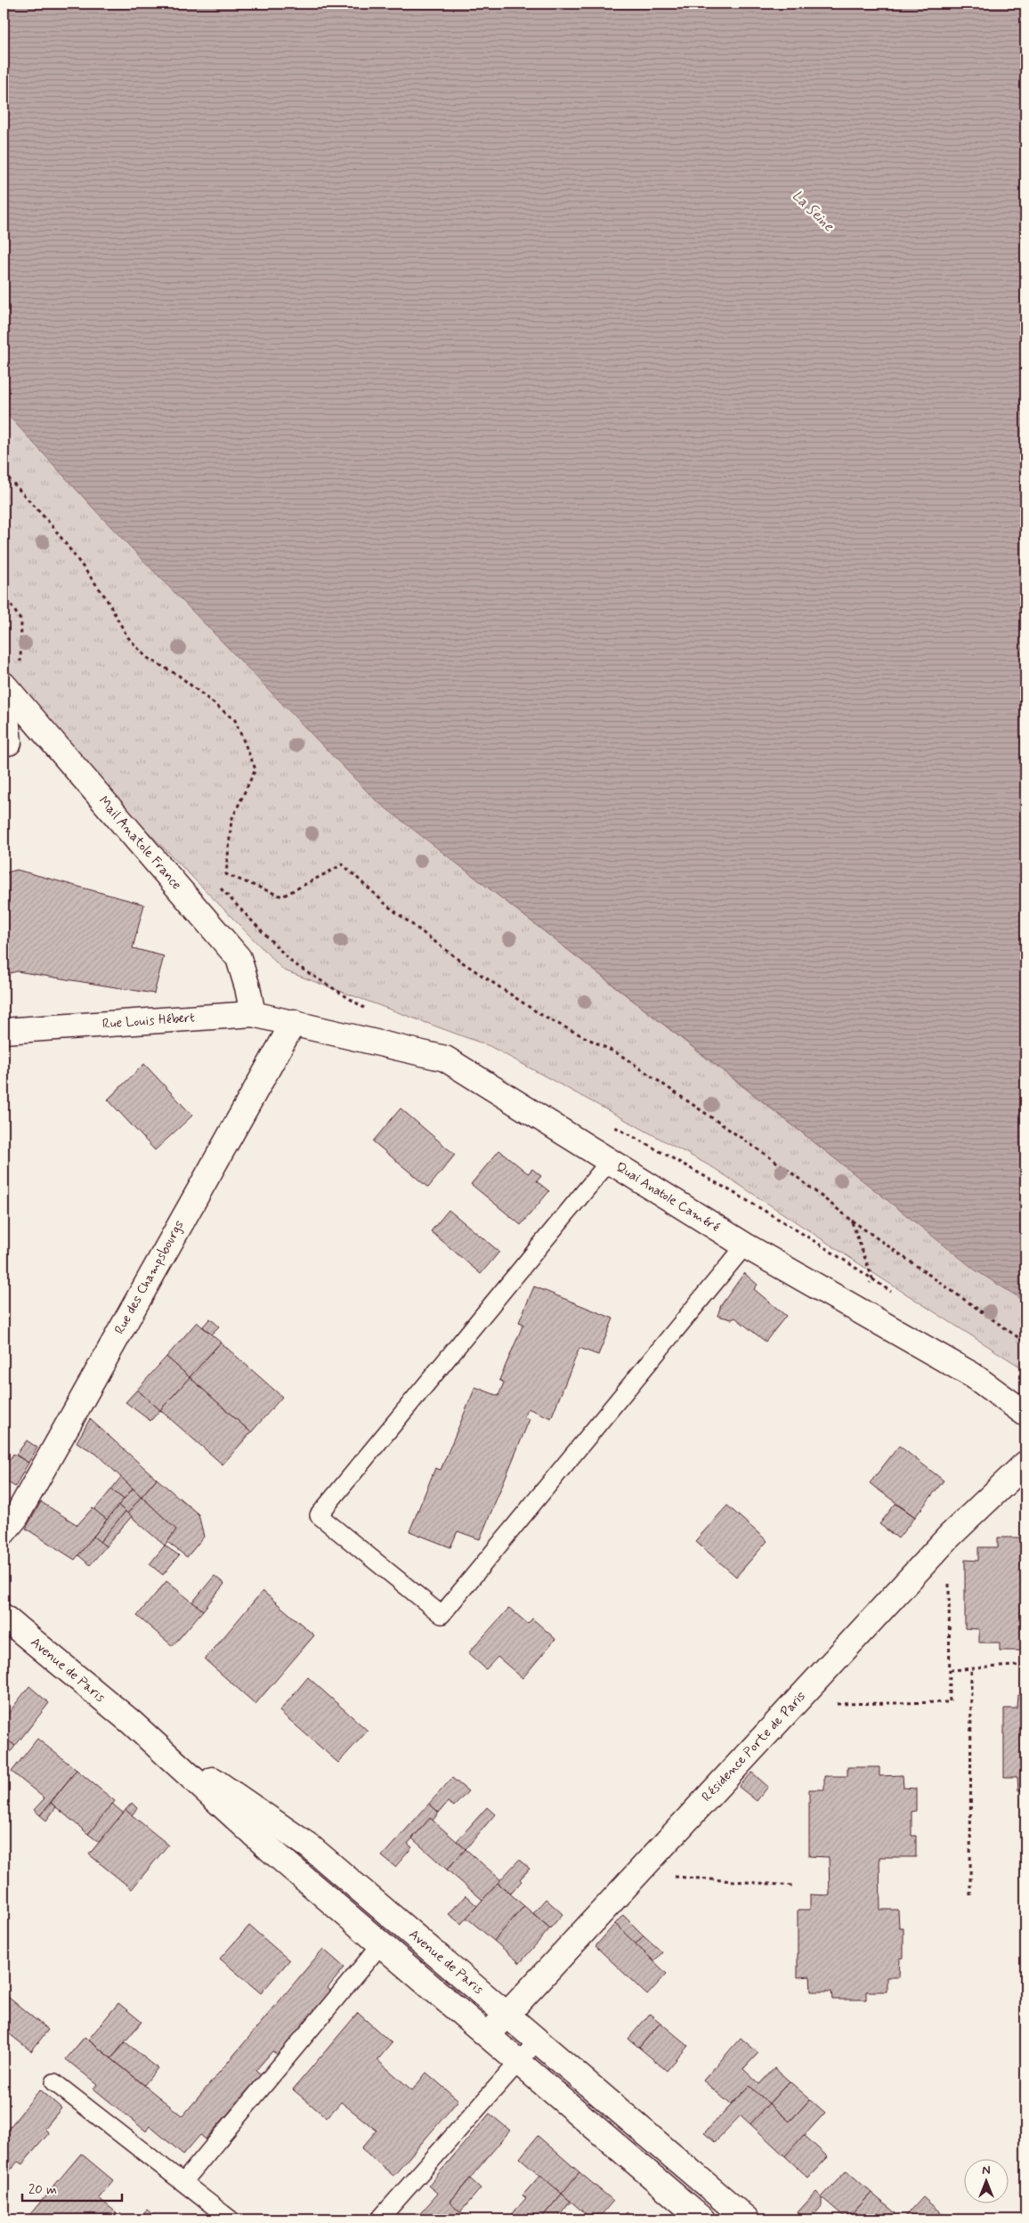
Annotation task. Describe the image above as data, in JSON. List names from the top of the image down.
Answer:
{
  "streets": {
    "street": [
      "Mail Anatole France",
      "Rue Louis Hébert",
      "Quai Anatole Caméré",
      "Rue des Champsbourgs",
      "Avenue de Paris",
      "Résidence Porte de Paris"
    ]
  },
  "crossings": [
    ["Mail Anatole France", "Rue Louis Hébert"],
    ["Rue Louis Hébert", "Quai Anatole Caméré"],
    ["Rue Louis Hébert", "Rue des Champsbourgs"],
    ["Quai Anatole Caméré", "Rue des Champsbourgs"],
    ["Avenue de Paris", "Résidence Porte de Paris"]
  ],
  "water": ["La Seine"],
  "scale_bar": "20 m",
  "north": "top"
}
